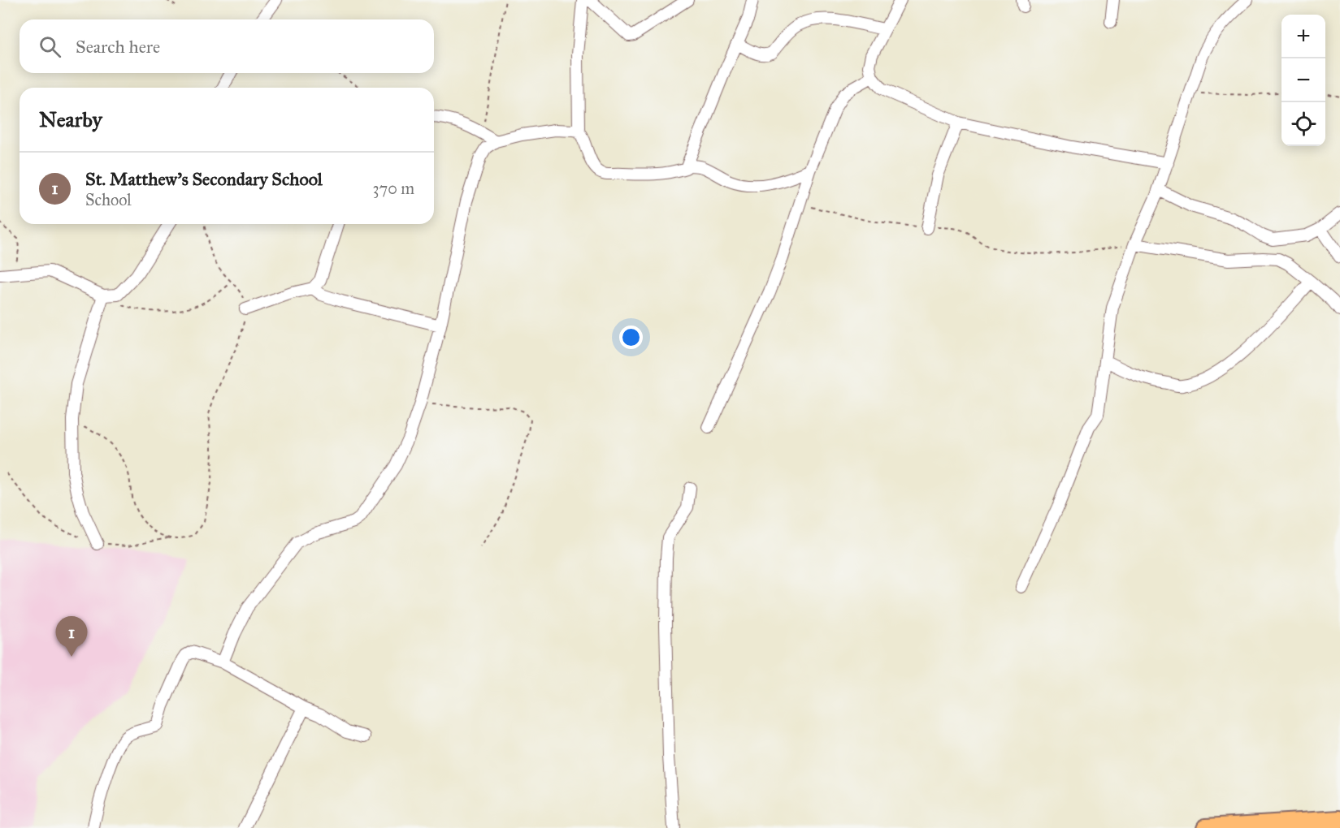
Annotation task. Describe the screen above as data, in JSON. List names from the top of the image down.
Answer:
{
  "page": {
    "map_buttons": ["+", "−"],
    "search": "Search here",
    "heading": "Nearby",
    "list": [
      {
        "mark": "1",
        "name": "St. Matthew's Secondary School",
        "note": "School",
        "value": "370 m"
      }
    ],
    "pins": "1"
  }
}
